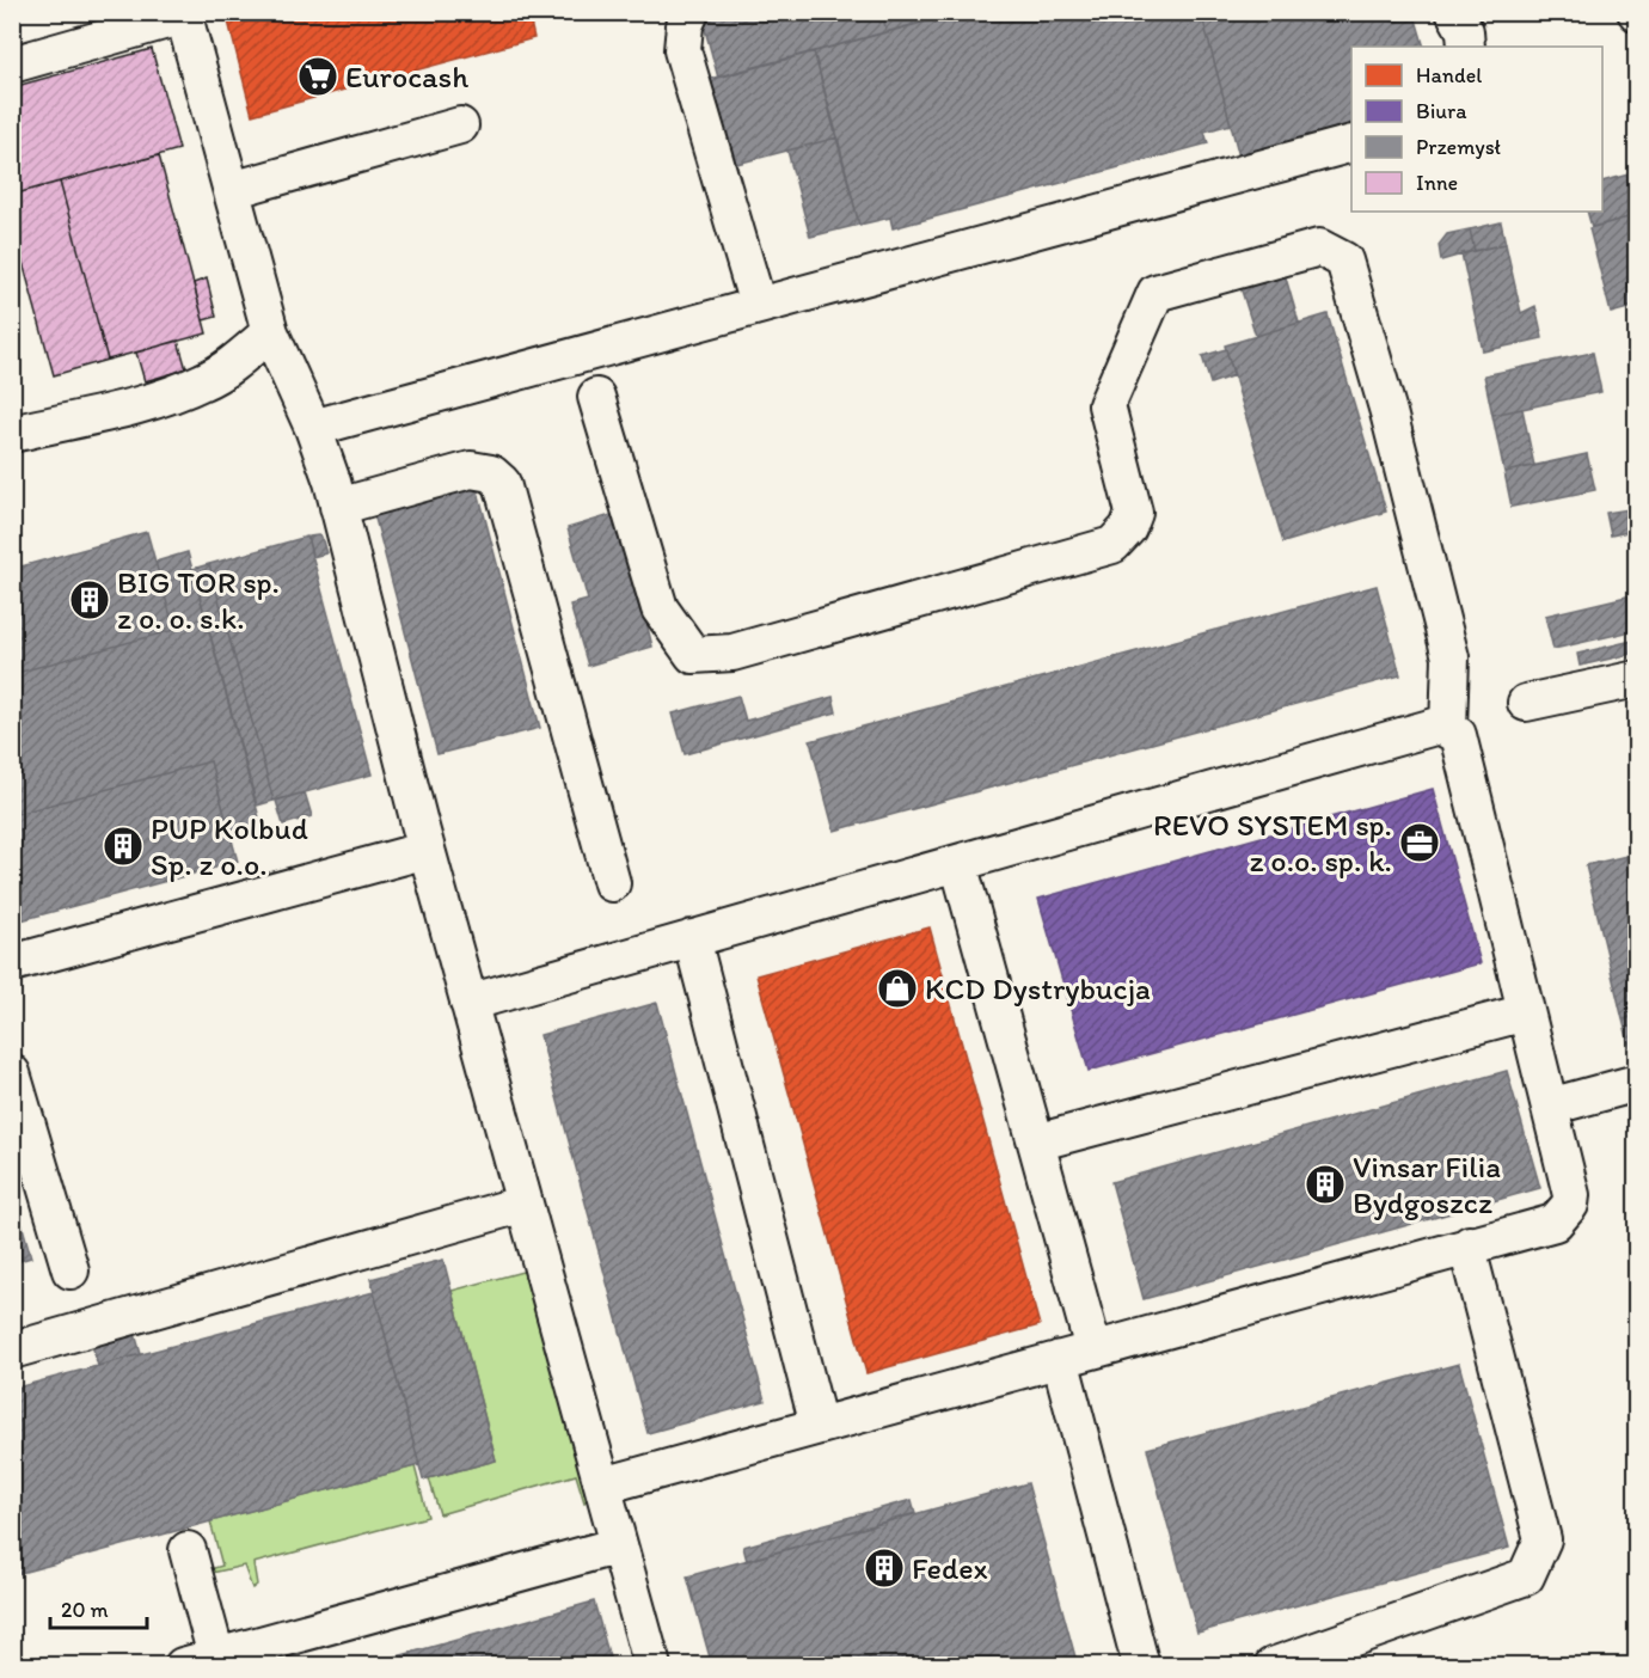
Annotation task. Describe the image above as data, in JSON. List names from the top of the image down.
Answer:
{
  "places": {
    "supermarket": ["Eurocash"],
    "building": [
      "BIG TOR sp. z o. o. s.k.",
      "PUP Kolbud Sp. z o.o.",
      "Vinsar Filia Bydgoszcz",
      "Fedex"
    ],
    "office": ["REVO SYSTEM sp. z o.o. sp. k."],
    "shop": ["KCD Dystrybucja"]
  },
  "legend": [
    "Handel",
    "Biura",
    "Przemysł",
    "Inne"
  ],
  "scale_bar": "20 m"
}
